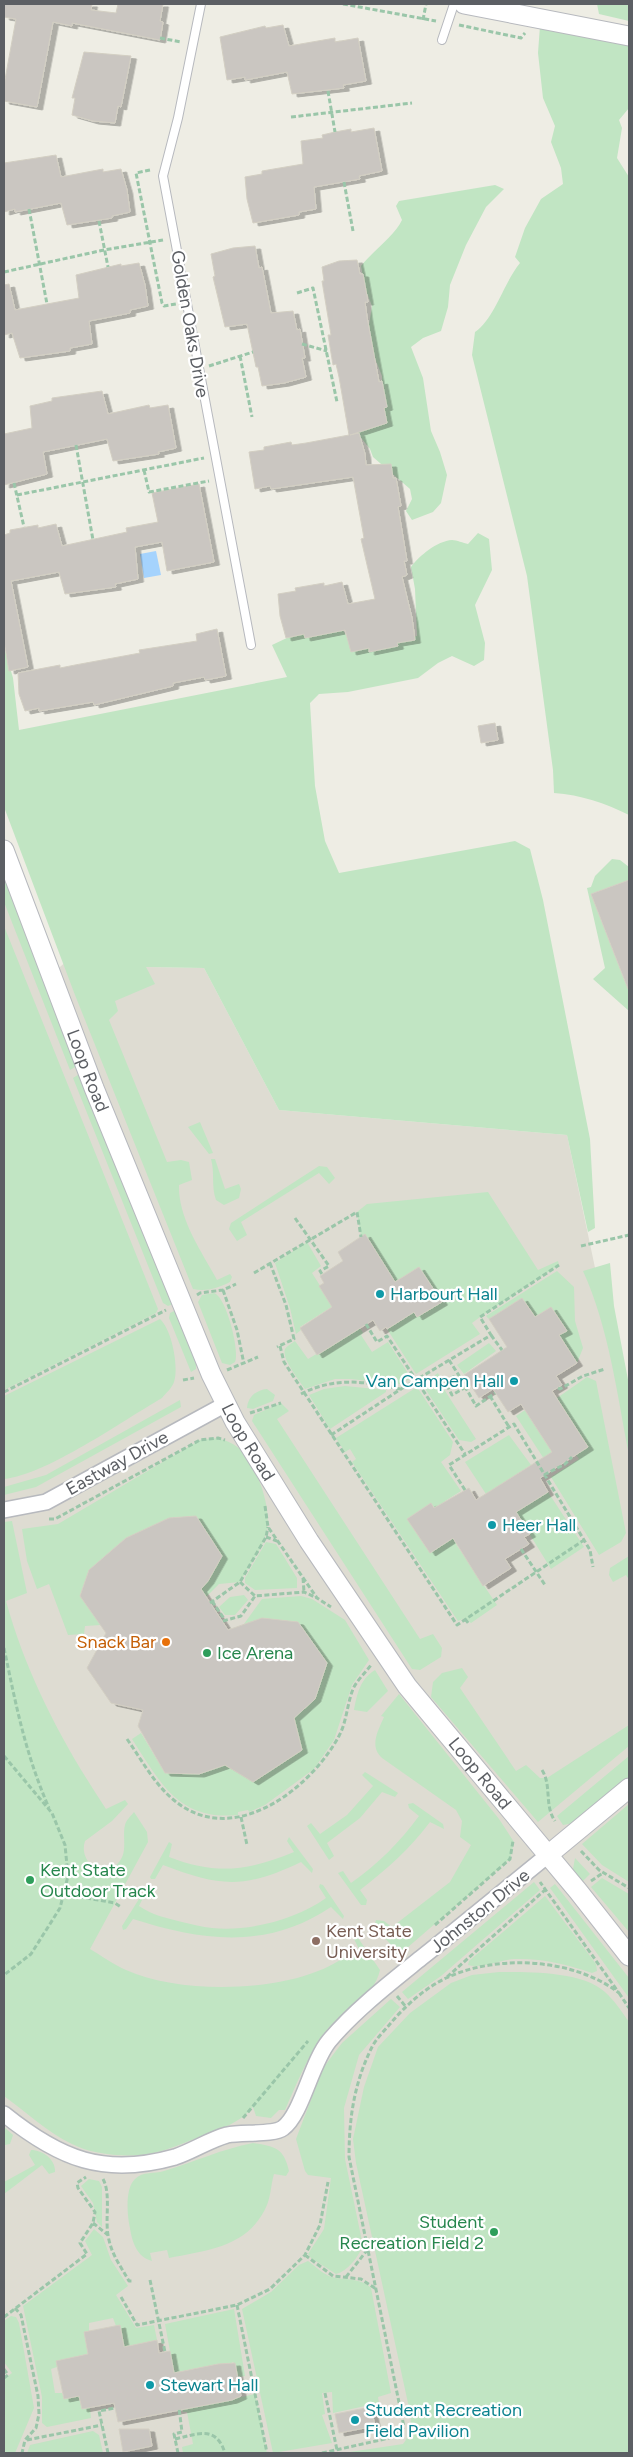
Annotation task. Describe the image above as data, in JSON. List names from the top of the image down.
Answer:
{
  "streets": {
    "street": ["Loop Road", "Eastway Drive", "Johnston Drive"],
    "lane": ["Golden Oaks Drive"]
  },
  "crossings": [
    ["Loop Road", "Eastway Drive"],
    ["Loop Road", "Johnston Drive"]
  ],
  "places": [
    "Harbourt Hall",
    "Van Campen Hall",
    "Heer Hall",
    "Snack Bar",
    "Ice Arena",
    "Kent State Outdoor Track",
    "Kent State University",
    "Student Recreation Field 2",
    "Stewart Hall",
    "Student Recreation Field Pavilion"
  ]
}
